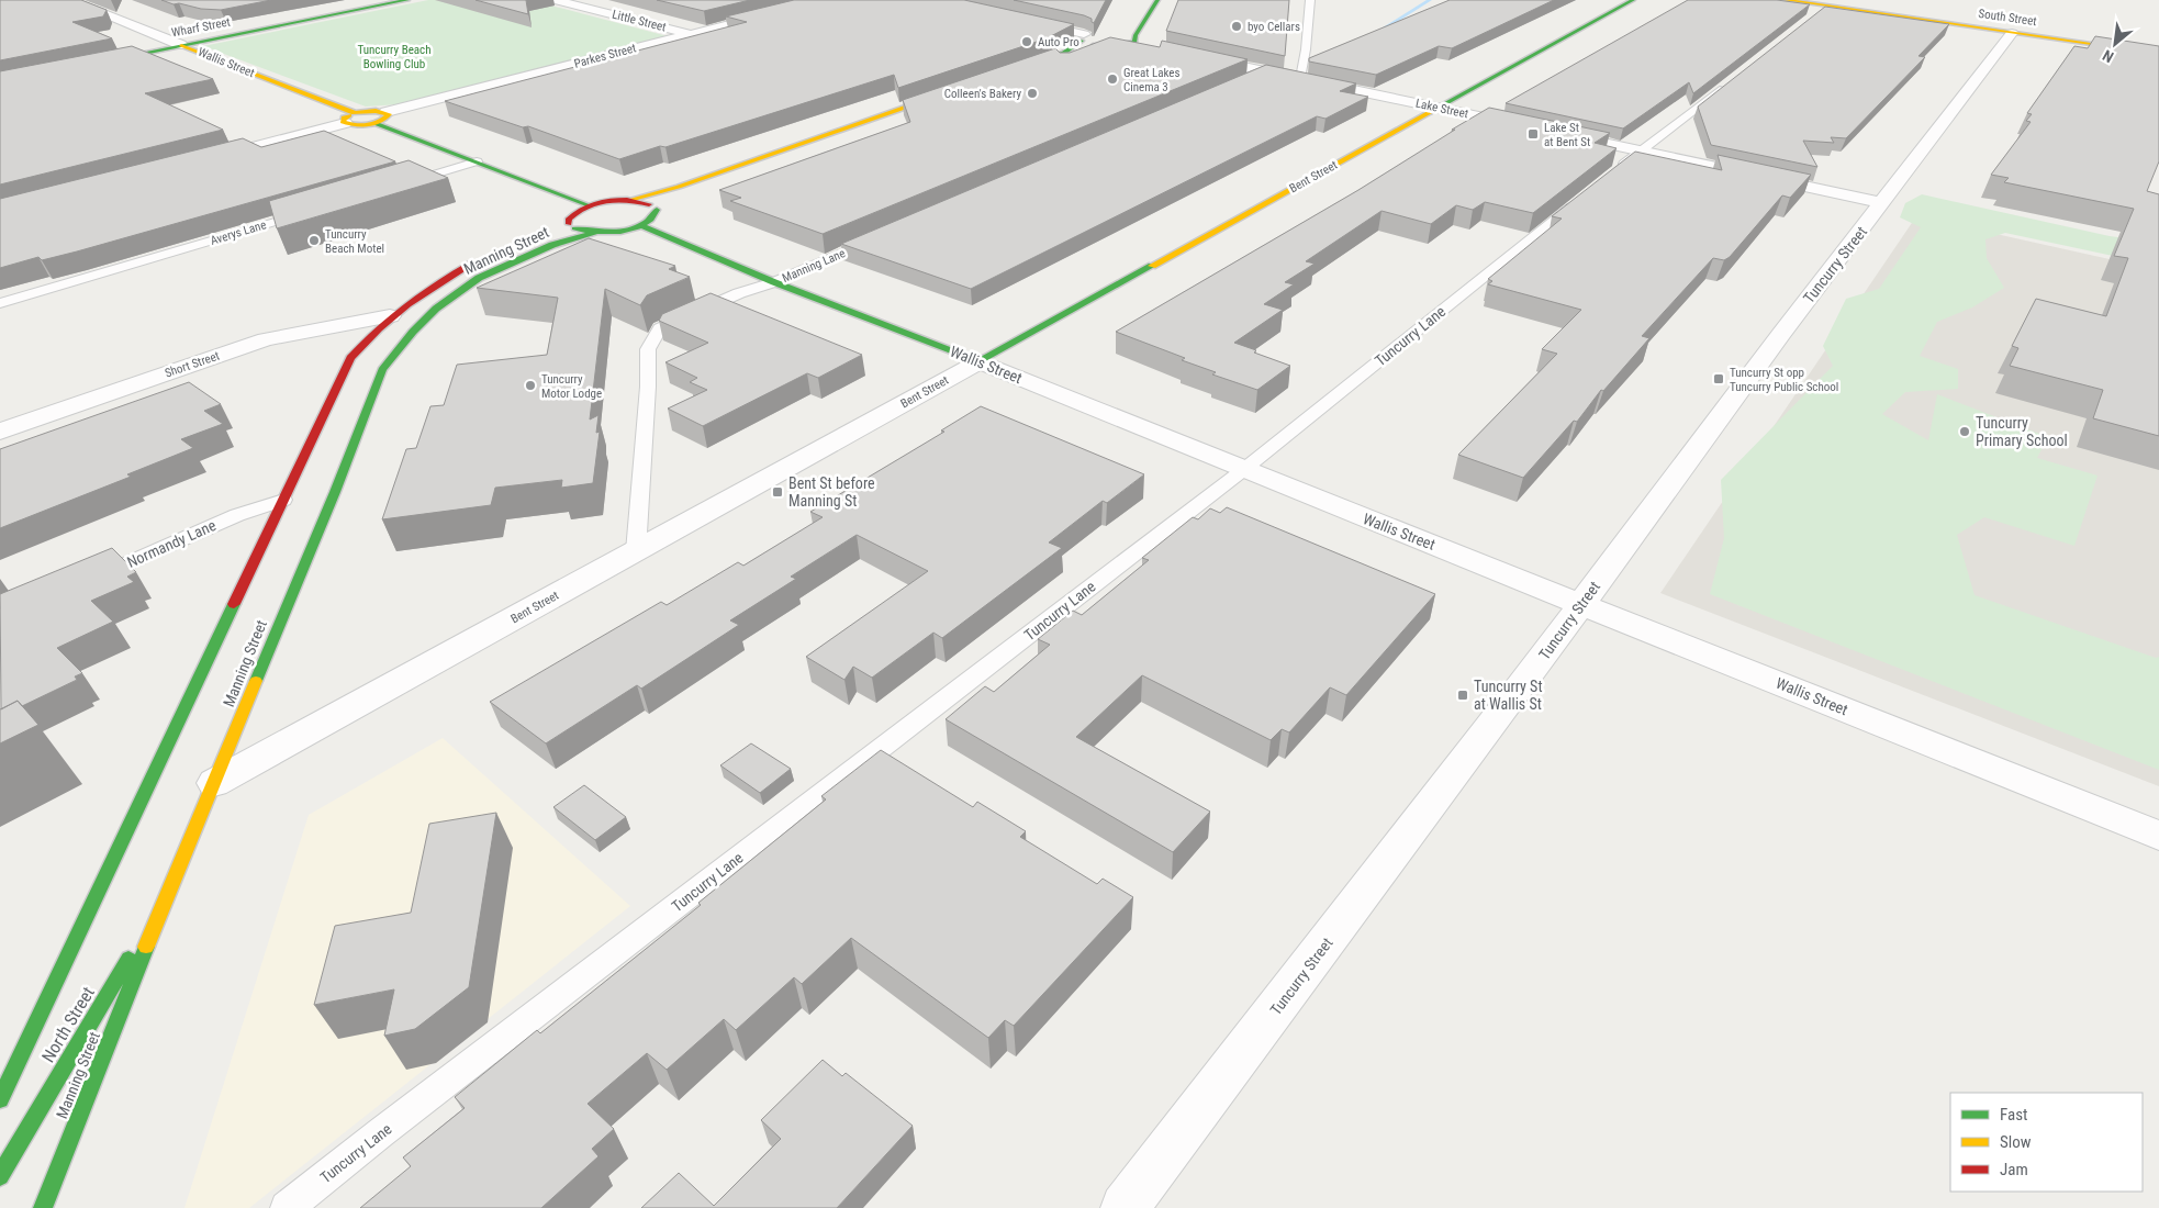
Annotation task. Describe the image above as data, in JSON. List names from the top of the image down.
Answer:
{
  "streets": {
    "street": [
      "South Street",
      "Little Street",
      "Wharf Street",
      "Parkes Street",
      "Wallis Street",
      "Lake Street",
      "Bent Street",
      "Manning Street",
      "Tuncurry Street",
      "Short Street",
      "North Street"
    ],
    "lane": [
      "Averys Lane",
      "Manning Lane",
      "Tuncurry Lane",
      "Normandy Lane"
    ]
  },
  "crossings": [
    ["South Street", "Tuncurry Street"],
    ["Little Street", "Parkes Street"],
    ["Wharf Street", "Wallis Street"],
    ["Wallis Street", "Bent Street"],
    ["Wallis Street", "Tuncurry Street"],
    ["Wallis Street", "Manning Lane"],
    ["Wallis Street", "Tuncurry Lane"],
    ["Lake Street", "Bent Street"],
    ["Bent Street", "Manning Street"],
    ["Bent Street", "Manning Lane"],
    ["Manning Street", "Short Street"],
    ["Manning Street", "Normandy Lane"],
    ["Manning Street", "North Street"]
  ],
  "parks": ["Tuncurry Beach Bowling Club"],
  "places": {
    "other": [
      "byo Cellars",
      "Auto Pro",
      "Great Lakes Cinema 3",
      "Colleen's Bakery",
      "Tuncurry Beach Motel",
      "Tuncurry Motor Lodge",
      "Tuncurry Primary School"
    ],
    "transit": [
      "Lake St at Bent St",
      "Tuncurry St opp Tuncurry Public School",
      "Bent St before Manning St",
      "Tuncurry St at Wallis St"
    ]
  },
  "legend": ["Fast", "Slow", "Jam"],
  "north": "bottom left"
}
